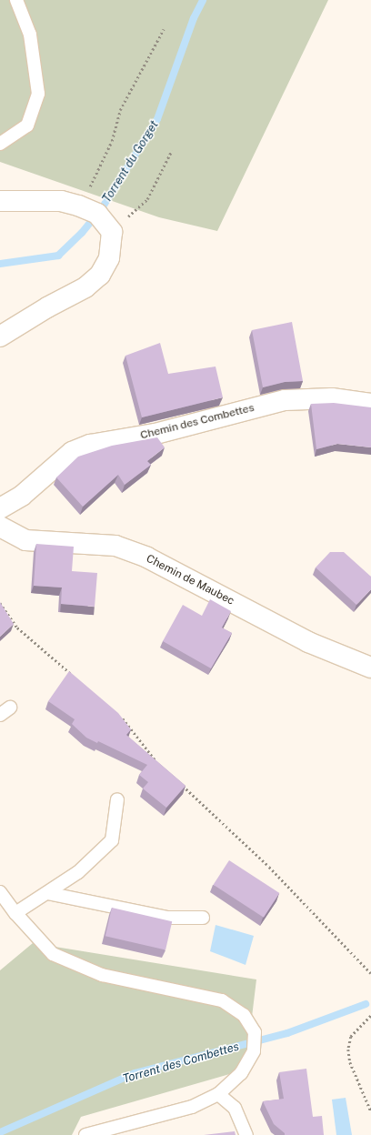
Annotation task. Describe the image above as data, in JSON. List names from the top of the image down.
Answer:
{
  "streets": {
    "street": ["Chemin des Combettes", "Chemin de Maubec"]
  },
  "water": ["Torrent du Gorget", "Torrent des Combettes"]
}
